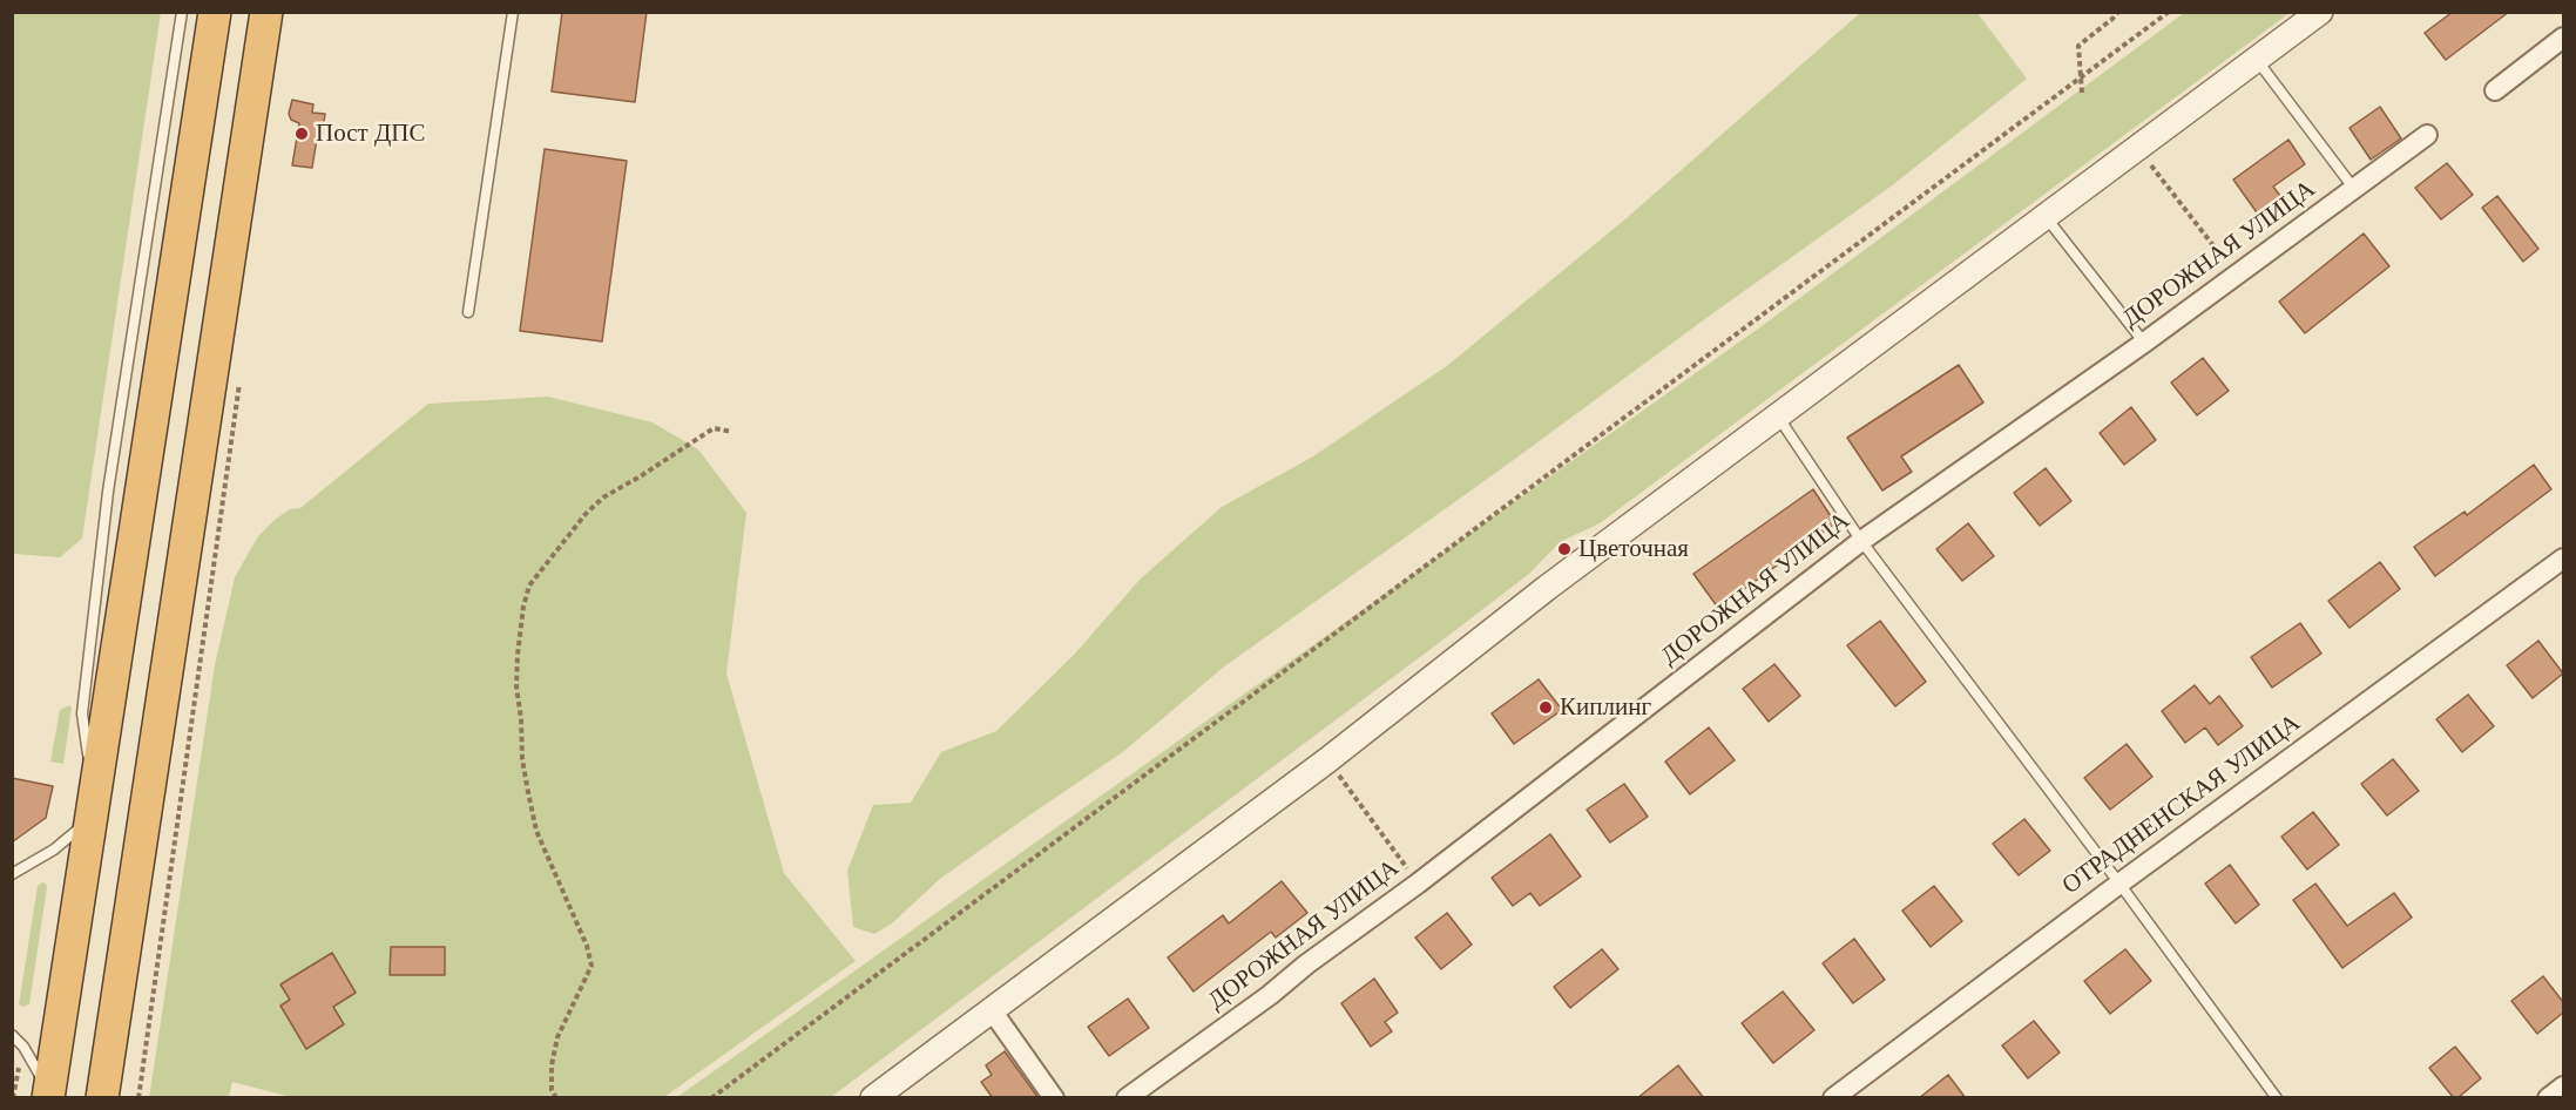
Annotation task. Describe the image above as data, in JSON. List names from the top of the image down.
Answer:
{
  "streets": {
    "street": ["ДОРОЖНАЯ УЛИЦА", "ОТРАДНЕНСКАЯ УЛИЦА"]
  },
  "places": ["Пост ДПС", "Цветочная", "Киплинг"]
}
